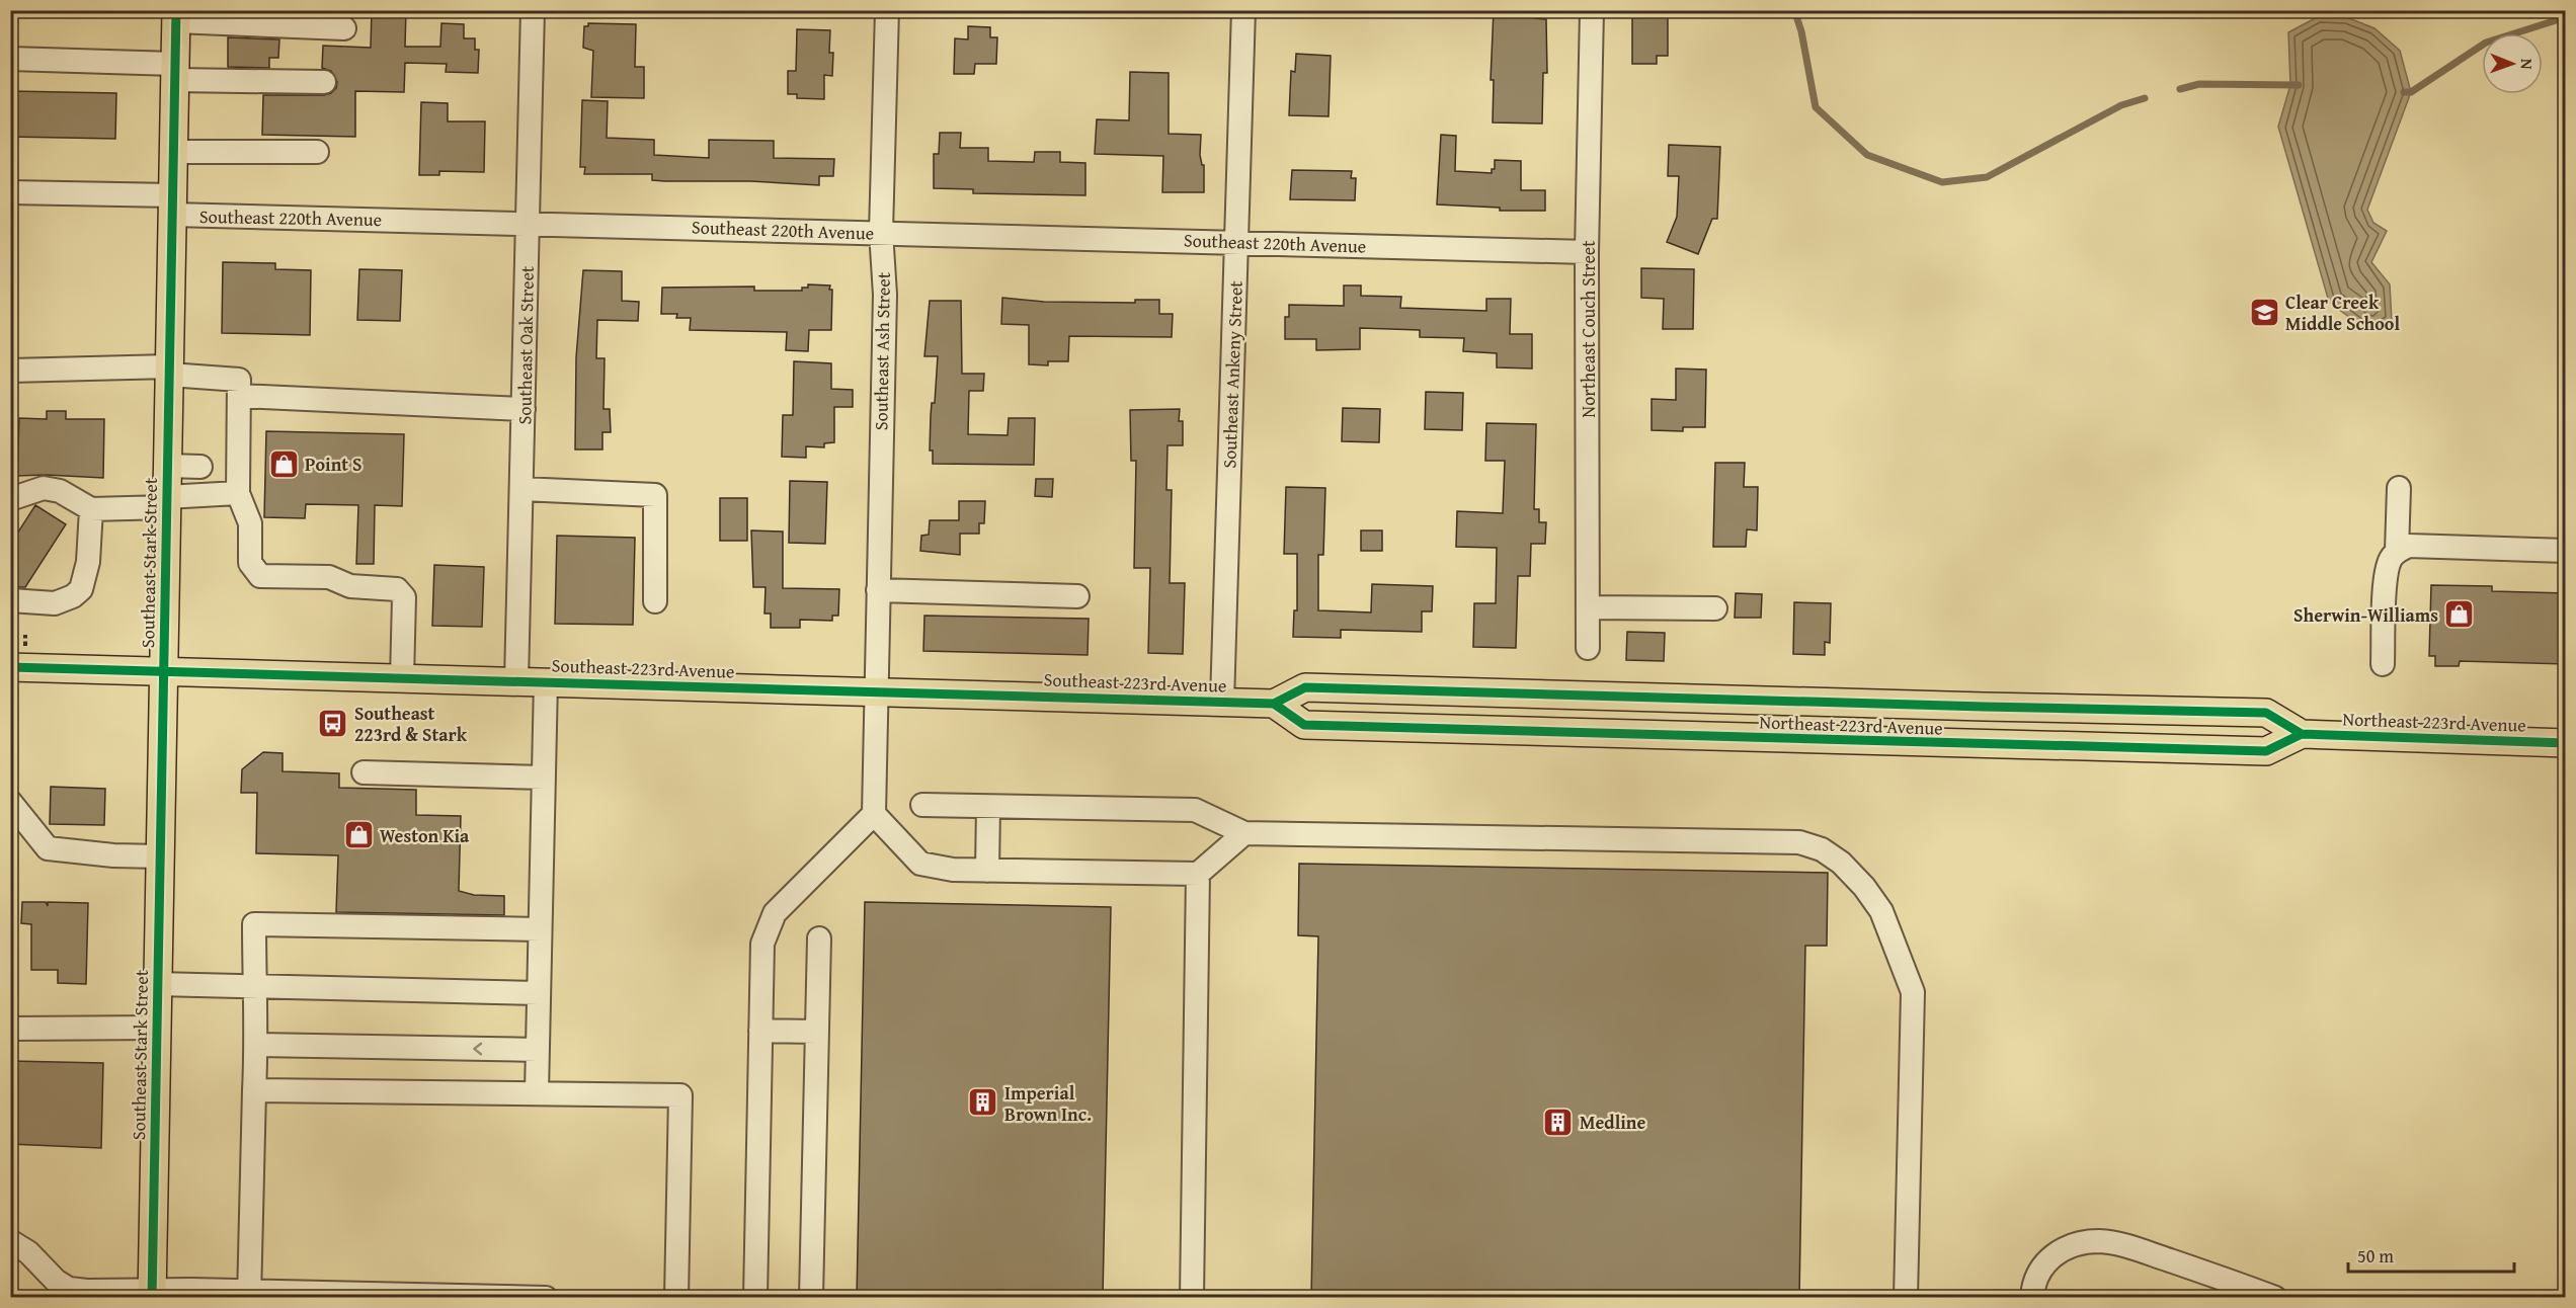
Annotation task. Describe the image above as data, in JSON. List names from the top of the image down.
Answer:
{
  "streets": {
    "main road": ["Southeast Stark Street", "Southeast 223rd Avenue", "Northeast 223rd Avenue"],
    "street": [
      "Southeast 220th Avenue",
      "Northeast Couch Street",
      "Southeast Oak Street",
      "Southeast Ash Street",
      "Southeast Ankeny Street"
    ]
  },
  "crossings": [
    ["Southeast 220th Avenue", "Northeast Couch Street"],
    ["Southeast 220th Avenue", "Southeast Oak Street"],
    ["Southeast 220th Avenue", "Southeast Ash Street"],
    ["Southeast 220th Avenue", "Southeast Ankeny Street"],
    ["Southeast 220th Avenue", "Southeast Stark Street"],
    ["Southeast Oak Street", "Southeast 223rd Avenue"],
    ["Southeast Ash Street", "Southeast 223rd Avenue"],
    ["Southeast Ankeny Street", "Southeast 223rd Avenue"],
    ["Southeast Stark Street", "Southeast 223rd Avenue"],
    ["Southeast 223rd Avenue", "Northeast 223rd Avenue"]
  ],
  "places": {
    "school or university": ["Clear Creek Middle School"],
    "shop": ["Point S", "Sherwin-Williams", "Weston Kia"],
    "bus stop": ["Southeast 223rd & Stark"],
    "building": ["Imperial Brown Inc.", "Medline"]
  },
  "scale_bar": "50 m",
  "north": "right"
}
